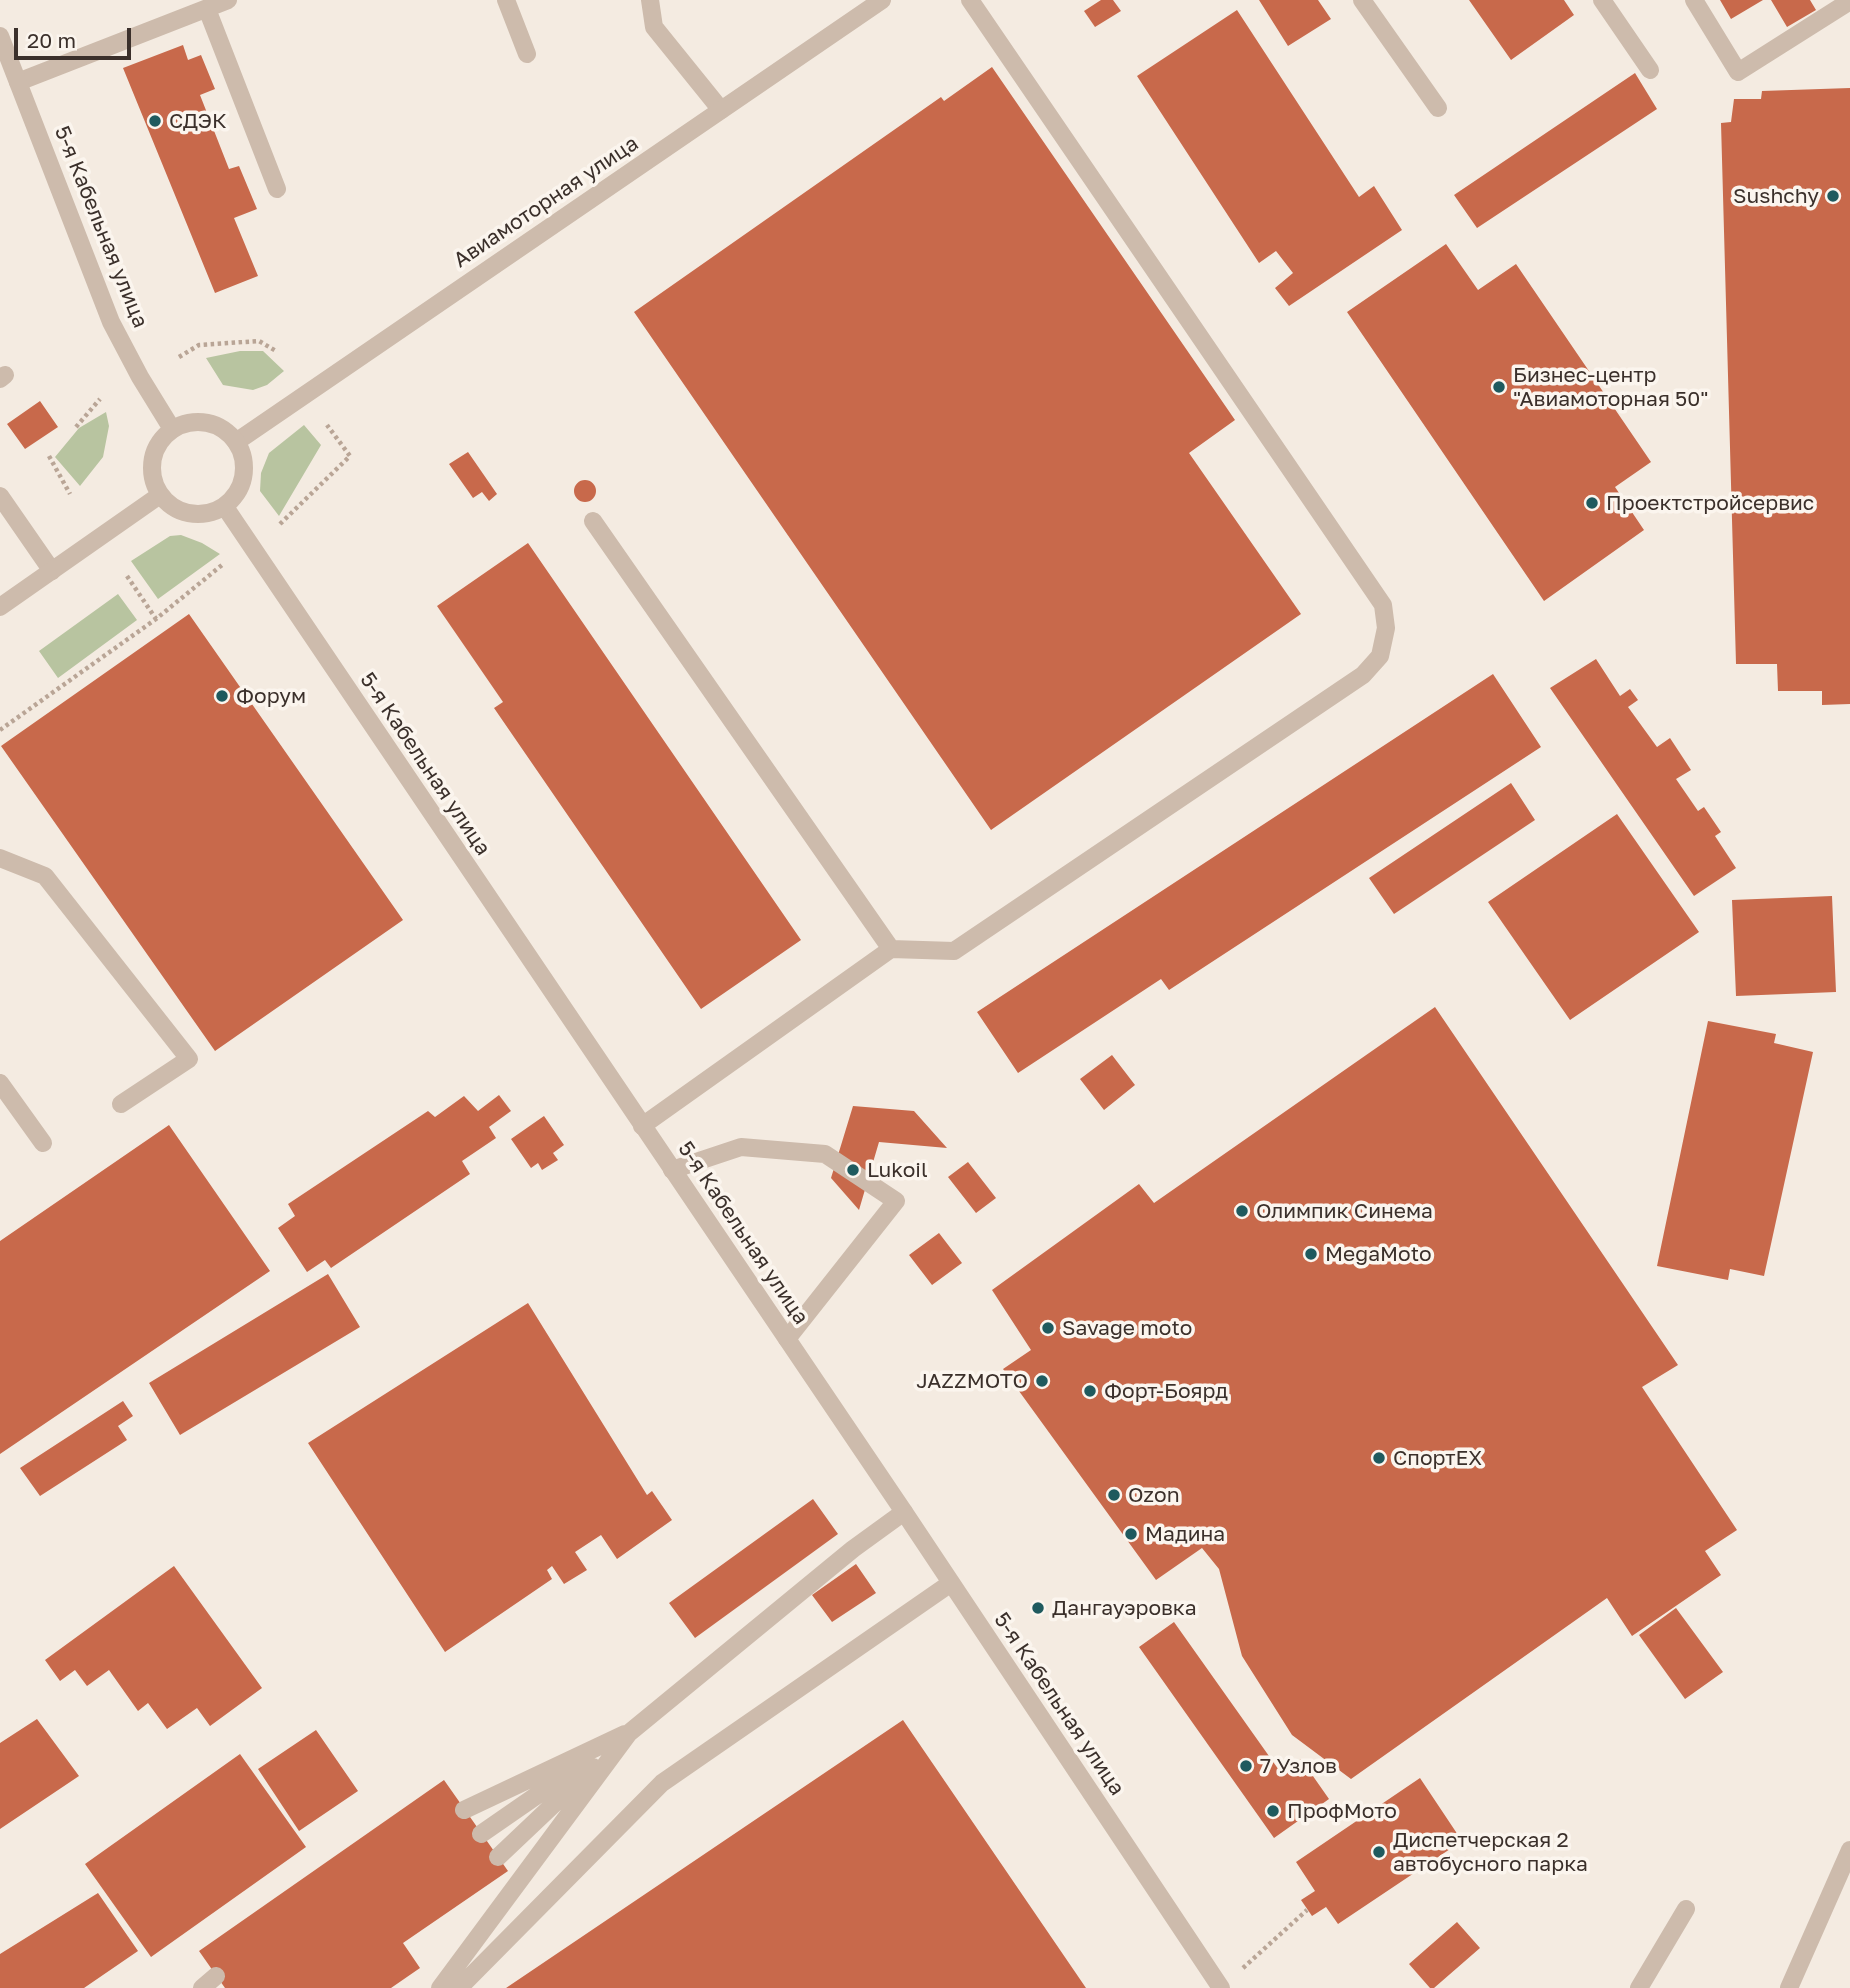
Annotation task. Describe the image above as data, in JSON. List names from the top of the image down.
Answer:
{
  "streets": {
    "street": ["Авиамоторная улица", "5-я Кабельная улица"]
  },
  "crossings": [
    ["Авиамоторная улица", "5-я Кабельная улица"]
  ],
  "places": [
    "СДЭК",
    "Sushchy",
    "Бизнес-центр \"Авиамоторная 50\"",
    "Проектстройсервис",
    "Форум",
    "Lukoil",
    "Олимпик Синема",
    "MegaMoto",
    "Savage moto",
    "JAZZMOTO",
    "Форт-Боярд",
    "СпортEX",
    "Ozon",
    "Мадина",
    "Дангауэровка",
    "7 Узлов",
    "ПрофМото",
    "Диспетчерская 2 автобусного парка"
  ],
  "scale_bar": "20 m"
}
